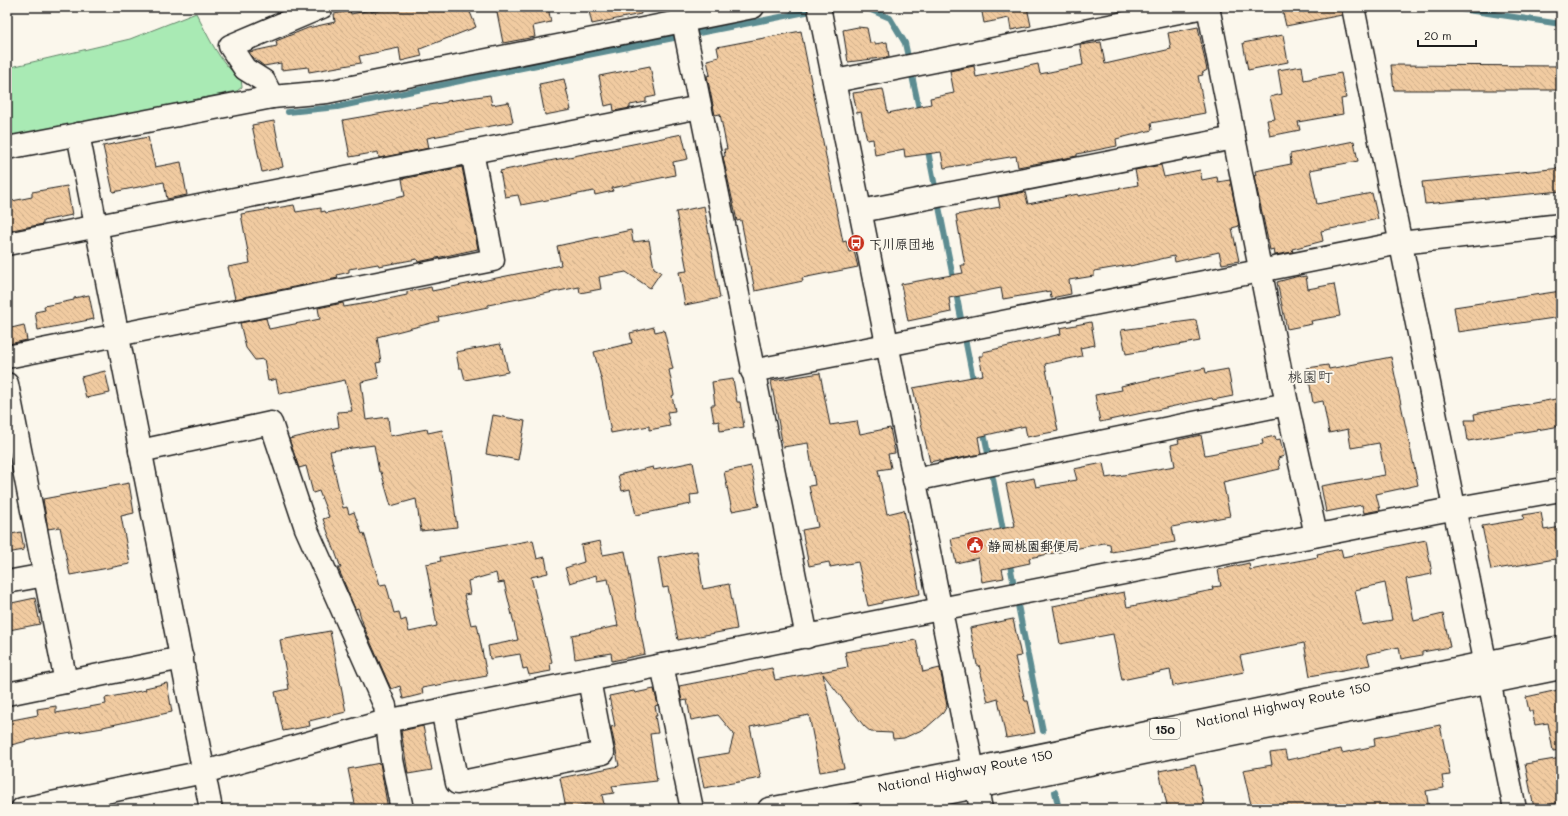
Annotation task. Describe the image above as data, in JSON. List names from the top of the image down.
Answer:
{
  "streets": {
    "main road": ["National Highway Route 150", "150"]
  },
  "districts": ["桃園町"],
  "places": {
    "bus stop": ["下川原団地"],
    "public building": ["静岡桃園郵便局"]
  },
  "scale_bar": "20 m"
}
